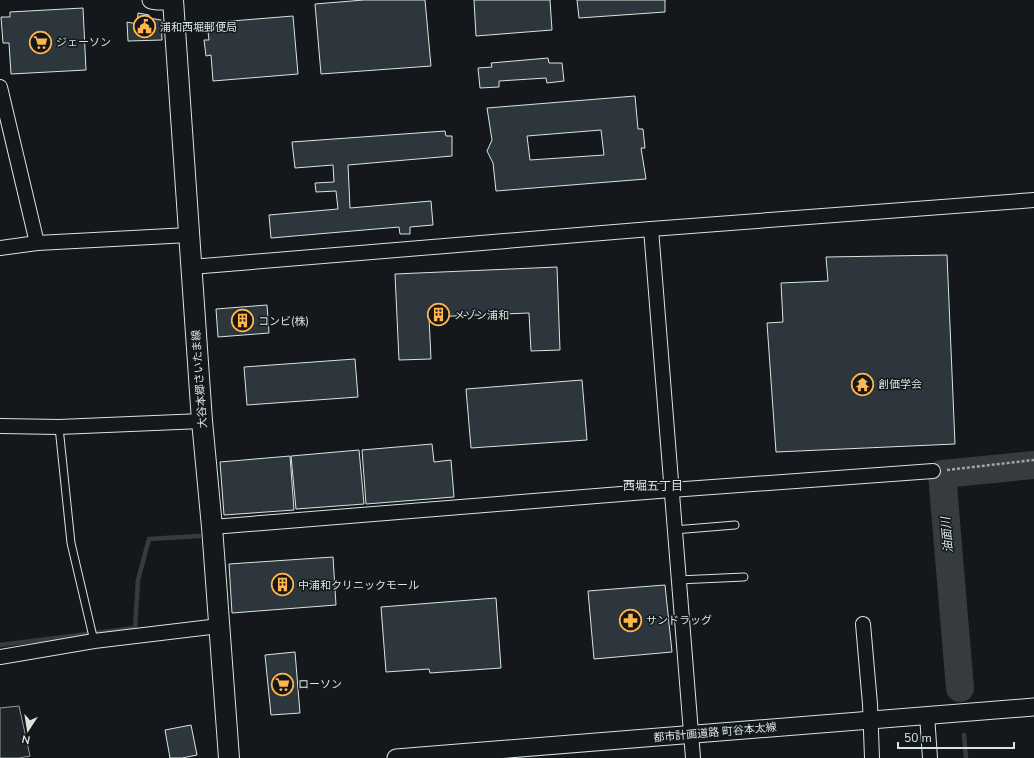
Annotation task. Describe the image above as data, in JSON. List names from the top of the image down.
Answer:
{
  "streets": {
    "main road": ["大谷本郷さいたま線"],
    "street": ["都市計画道路 町谷本太線"]
  },
  "districts": ["西堀五丁目"],
  "water": ["油面川"],
  "places": {
    "public building": ["浦和西堀郵便局"],
    "supermarket": ["ジェーソン", "ローソン"],
    "building": ["メゾン浦和", "コンビ(株)", "中浦和クリニックモール"],
    "temple": ["創価学会"],
    "pharmacy": ["サンドラッグ"]
  },
  "scale_bar": "50 m",
  "north": "bottom"
}
